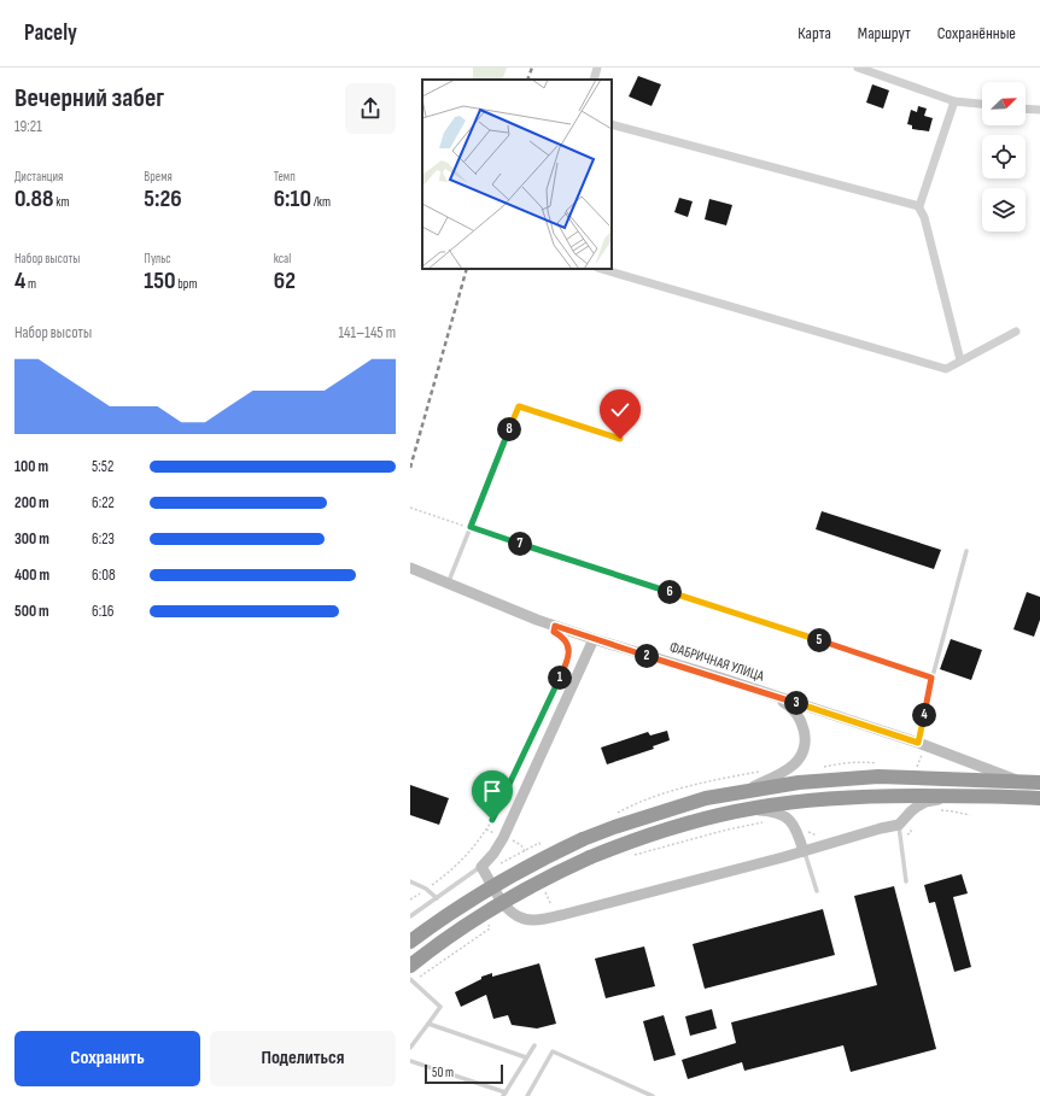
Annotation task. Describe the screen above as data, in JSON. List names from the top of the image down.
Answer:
{
  "streets": {
    "street": ["ФАБРИЧНАЯ УЛИЦА"]
  },
  "scale_bar": "50 m",
  "north": "top right",
  "page": {
    "header": "Pacely",
    "nav": ["Карта", "Маршрут", "Сохранённые"],
    "heading": ["Вечерний забег", "19:21"],
    "stats": [
      ["Дистанция", "0.88 km"],
      ["Время", "5:26"],
      ["Темп", "6:10 /km"],
      ["Набор высоты", "4 m"],
      ["Пульс", "150 bpm"],
      ["kcal", "62"]
    ],
    "chart": ["Набор высоты", "141–145 m"],
    "pins": [
      "8",
      "7",
      "6",
      "5",
      "2",
      "1",
      "3",
      "4"
    ],
    "list": [
      {
        "name": "100 m",
        "note": "5:52"
      },
      {
        "name": "200 m",
        "note": "6:22"
      },
      {
        "name": "300 m",
        "note": "6:23"
      },
      {
        "name": "400 m",
        "note": "6:08"
      },
      {
        "name": "500 m",
        "note": "6:16"
      }
    ],
    "buttons": ["Сохранить", "Поделиться"],
    "scale": "50 m"
  }
}
